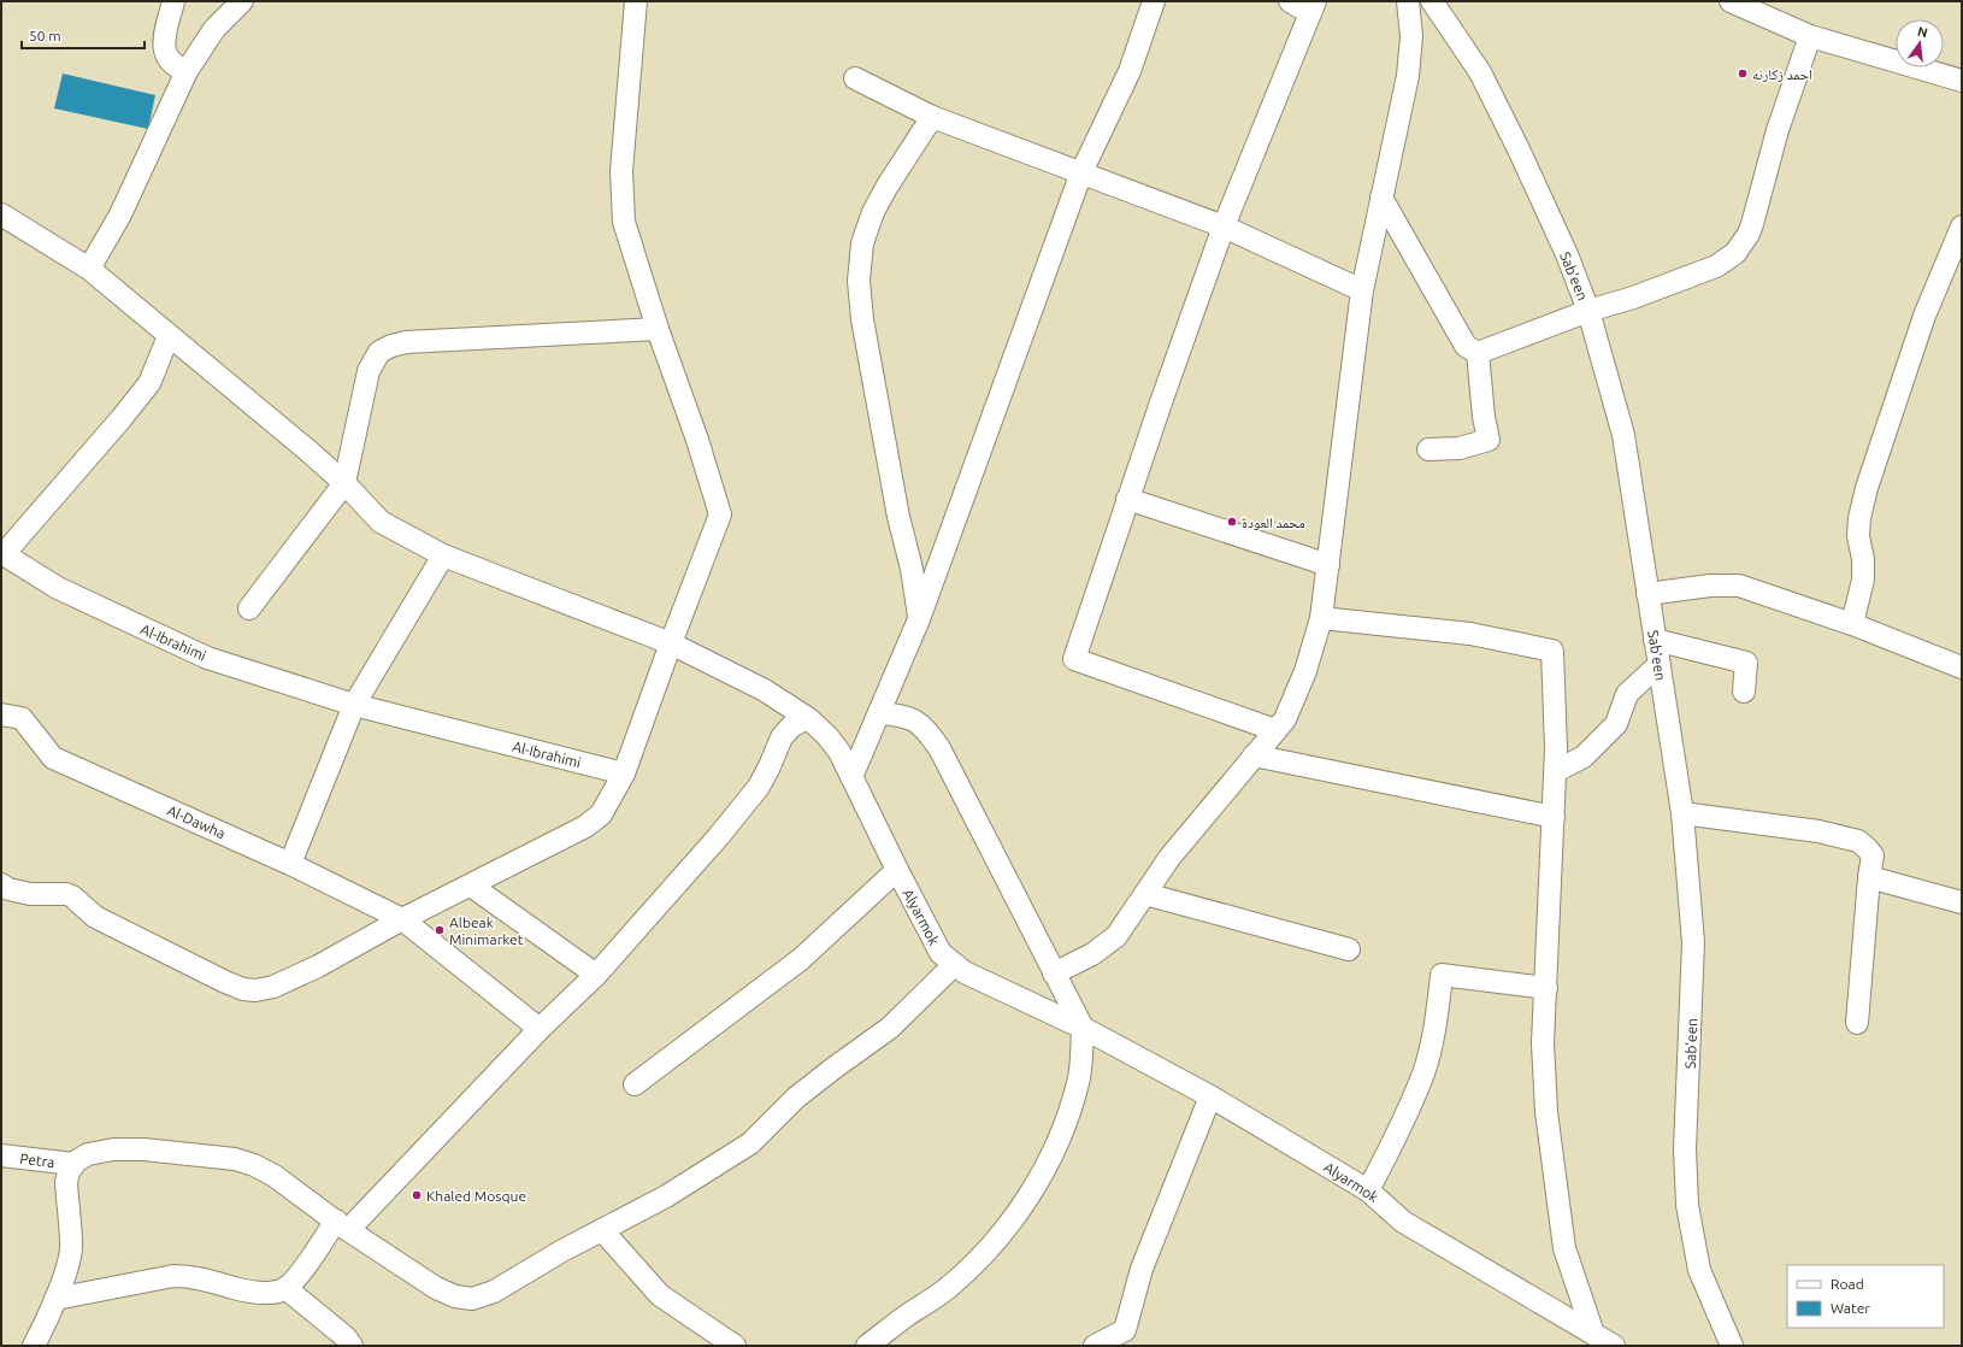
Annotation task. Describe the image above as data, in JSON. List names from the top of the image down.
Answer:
{
  "streets": {
    "street": [
      "Sab'een",
      "Al-Ibrahimi",
      "Al-Dawha",
      "Alyarmok",
      "Petra"
    ]
  },
  "crossings": [
    ["Al-Ibrahimi", "Alyarmok"]
  ],
  "places": [
    "احمد زكارنه",
    "محمد العودة",
    "Albeak Minimarket",
    "Khaled Mosque"
  ],
  "legend": ["Road", "Water"],
  "scale_bar": "50 m",
  "north": "top"
}
